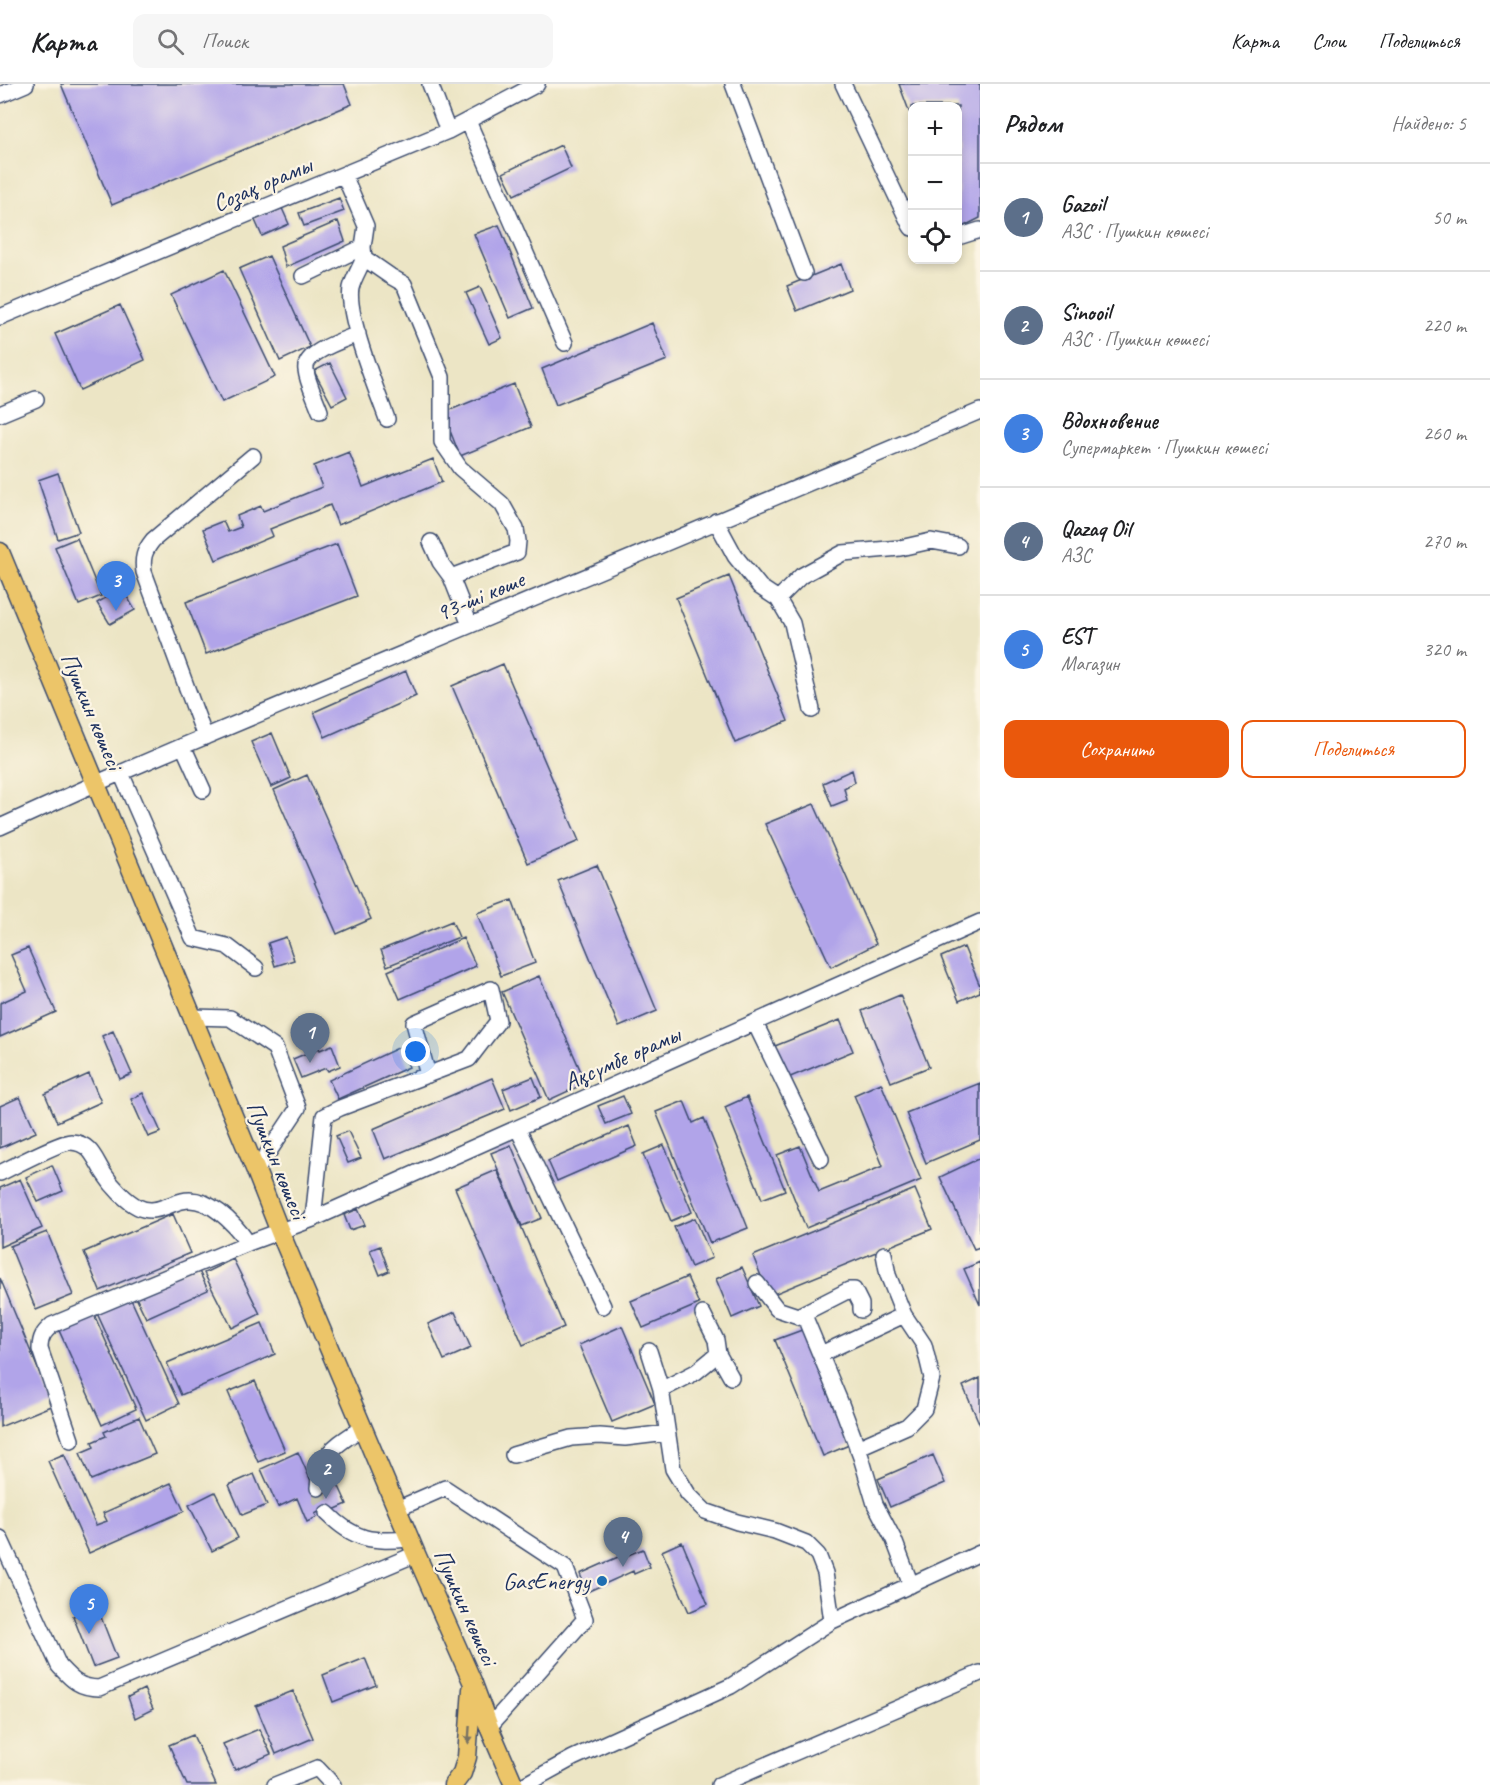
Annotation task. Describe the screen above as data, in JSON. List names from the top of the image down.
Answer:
{
  "streets": {
    "main road": ["Пушкин көшесі"],
    "lane": ["Созақ орамы", "93-ші көше", "Ақсүмбе орамы"]
  },
  "crossings": [
    ["93-ші көше", "Пушкин көшесі"],
    ["Пушкин көшесі", "Ақсүмбе орамы"]
  ],
  "places": ["GasEnergy"],
  "page": {
    "header": "Карта",
    "search": "Поиск",
    "nav": ["Карта", "Слои", "Поделиться"],
    "heading": ["Рядом", "Найдено: 5"],
    "map_buttons": ["+", "−"],
    "list": [
      {
        "mark": "1",
        "name": "Gazoil",
        "note": "АЗС · Пушкин көшесі",
        "value": "50 m"
      },
      {
        "mark": "2",
        "name": "Sinooil",
        "note": "АЗС · Пушкин көшесі",
        "value": "220 m"
      },
      {
        "mark": "3",
        "name": "Вдохновение",
        "note": "Супермаркет · Пушкин көшесі",
        "value": "260 m"
      },
      {
        "mark": "4",
        "name": "Qazaq Oil",
        "note": "АЗС",
        "value": "270 m"
      },
      {
        "mark": "5",
        "name": "EST",
        "note": "Магазин",
        "value": "320 m"
      }
    ],
    "pins": [
      "3",
      "1",
      "2",
      "4",
      "5"
    ],
    "buttons": ["Сохранить", "Поделиться"]
  }
}
